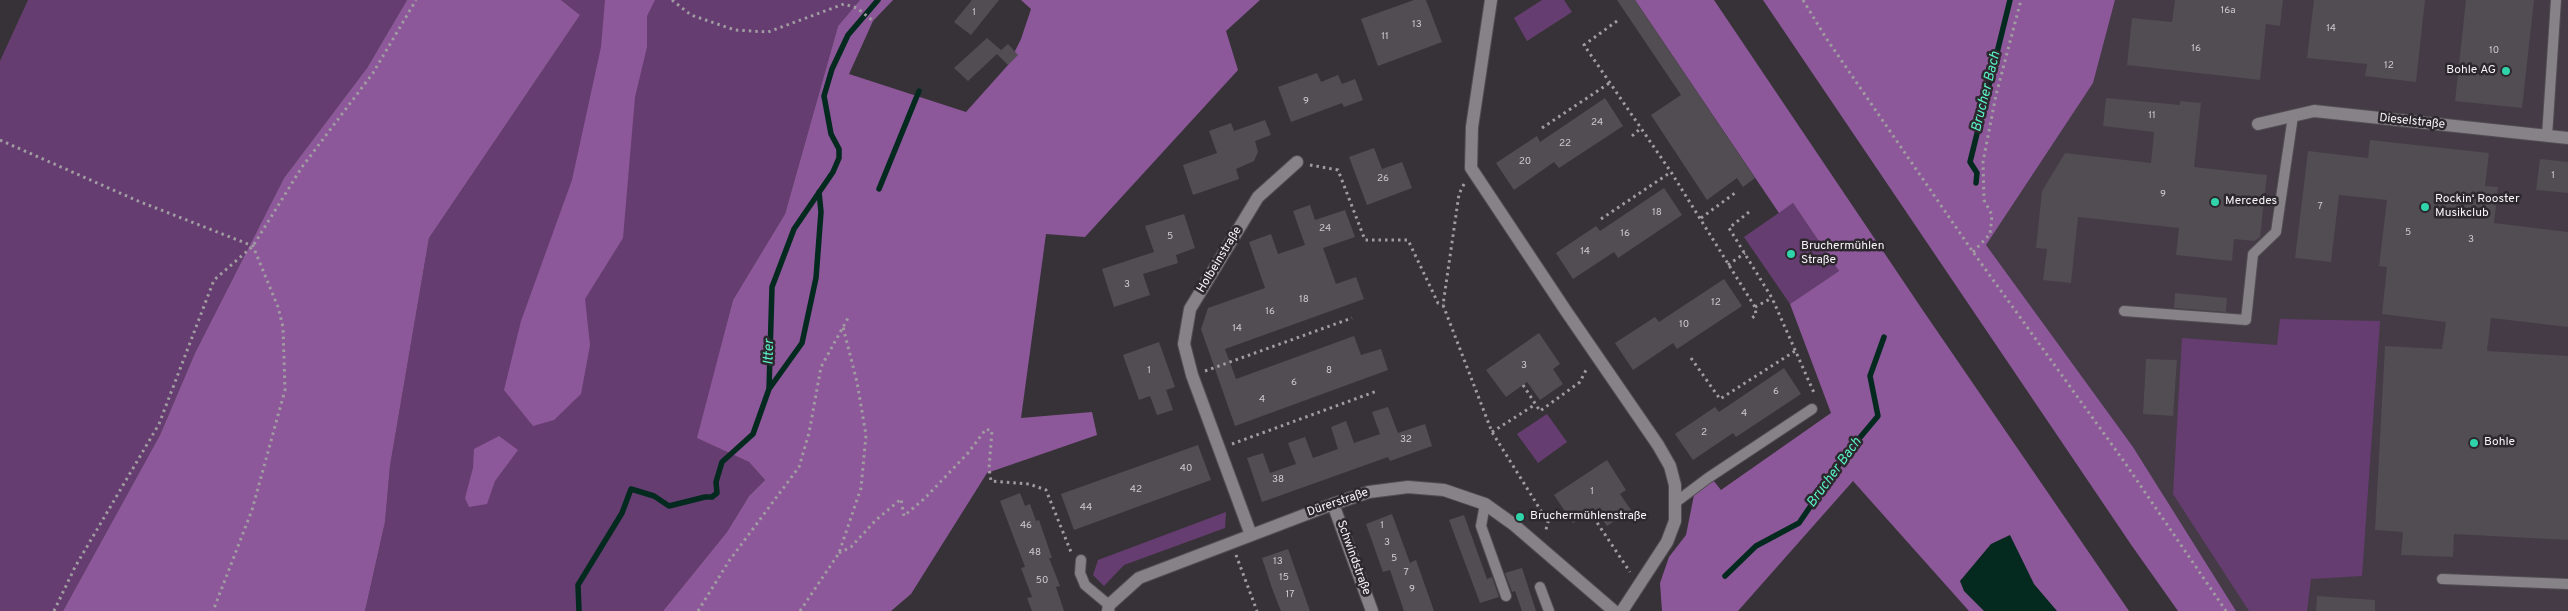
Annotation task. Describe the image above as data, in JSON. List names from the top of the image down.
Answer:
{
  "streets": {
    "street": [
      "Dieselstraße",
      "Holbeinstraße",
      "Dürerstraße",
      "Schwindstraße"
    ]
  },
  "crossings": [
    ["Holbeinstraße", "Dürerstraße"],
    ["Dürerstraße", "Schwindstraße"]
  ],
  "water": ["Brucher Bach", "Itter"],
  "places": [
    "Bohle AG",
    "Mercedes",
    "Rockin‘ Rooster Musikclub",
    "Bruchermühlen Straße",
    "Bohle",
    "Bruchermühlenstraße"
  ],
  "house_numbers": [
    "16a",
    "1",
    "13",
    "14",
    "11",
    "16",
    "10",
    "12",
    "9",
    "11",
    "24",
    "22",
    "20",
    "1",
    "26",
    "9",
    "7",
    "18",
    "24",
    "5",
    "16",
    "5",
    "3",
    "14",
    "3",
    "18",
    "12",
    "16",
    "10",
    "14",
    "3",
    "1",
    "8",
    "6",
    "6",
    "4",
    "4",
    "2",
    "32",
    "40",
    "38",
    "42",
    "1",
    "44",
    "46",
    "1",
    "3",
    "48",
    "5",
    "13",
    "7",
    "15",
    "50",
    "9",
    "17"
  ]
}
